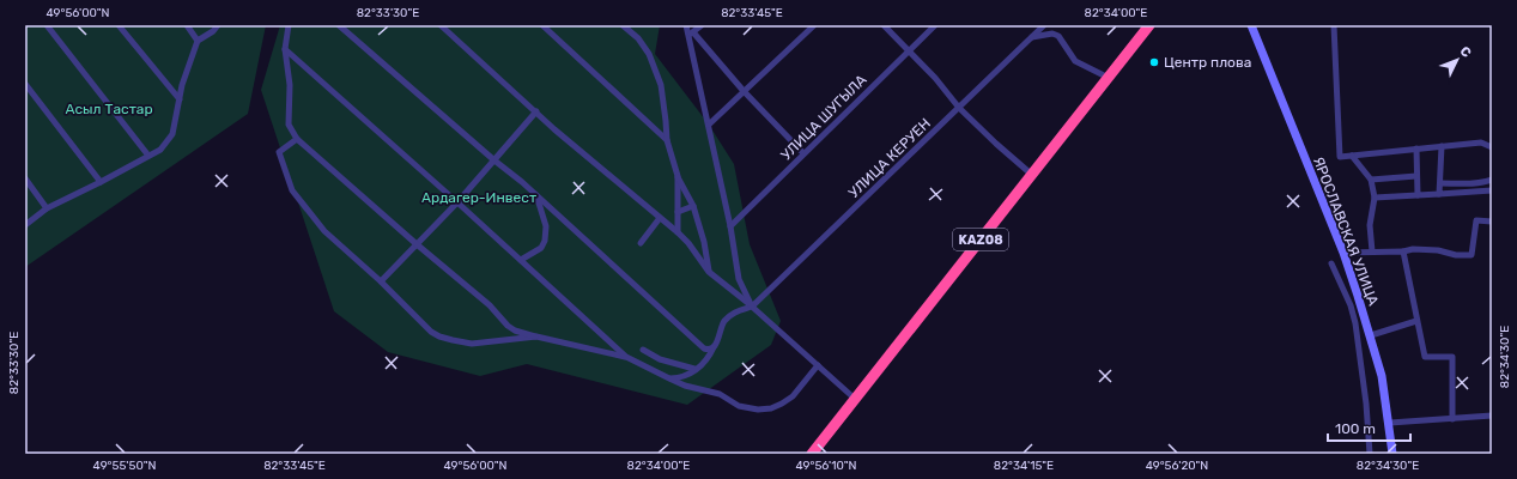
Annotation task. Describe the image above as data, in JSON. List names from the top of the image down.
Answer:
{
  "streets": {
    "highway": ["KAZ08"],
    "main road": ["ЯРОСЛАВСКАЯ УЛИЦА"],
    "street": ["УЛИЦА ШУГЫЛА", "УЛИЦА КЕРУЕН"]
  },
  "parks": ["Асыл Тастар", "Ардагер-Инвест"],
  "places": ["Центр плова"],
  "scale_bar": "100 m",
  "north": "top right",
  "coordinates": [
    "49°56'00\"N",
    "82°33'30\"E",
    "82°33'45\"E",
    "82°34'00\"E",
    "82°34'30\"E",
    "49°55'50\"N",
    "49°56'10\"N",
    "82°34'15\"E",
    "49°56'20\"N"
  ]
}
